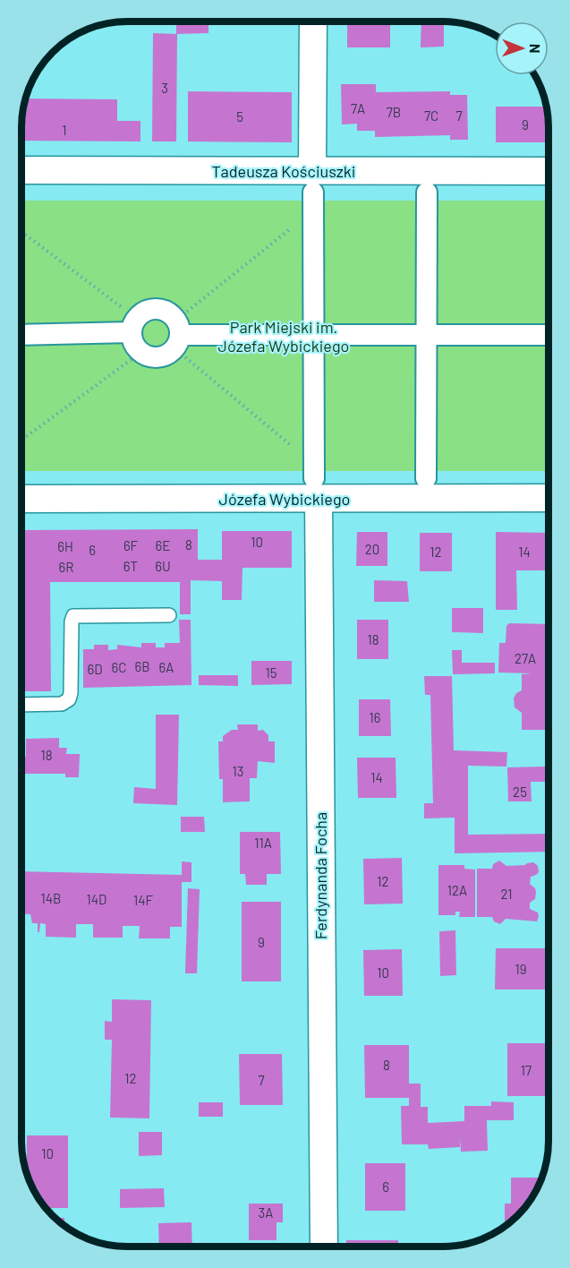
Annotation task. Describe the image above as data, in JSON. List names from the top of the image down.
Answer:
{
  "streets": {
    "street": ["Tadeusza Kościuszki", "Józefa Wybickiego", "Ferdynanda Focha"]
  },
  "crossings": [
    ["Józefa Wybickiego", "Ferdynanda Focha"]
  ],
  "parks": ["Park Miejski im. Józefa Wybickiego"],
  "house_numbers": [
    "3",
    "7A",
    "7B",
    "7C",
    "7",
    "5",
    "9",
    "1",
    "10",
    "8",
    "6F",
    "6E",
    "6H",
    "20",
    "6",
    "12",
    "14",
    "6T",
    "6U",
    "6R",
    "18",
    "27A",
    "6B",
    "6C",
    "6A",
    "6D",
    "15",
    "16",
    "18",
    "13",
    "14",
    "25",
    "11A",
    "12",
    "12A",
    "21",
    "14B",
    "14D",
    "14F",
    "9",
    "19",
    "10",
    "8",
    "17",
    "12",
    "7",
    "10",
    "6",
    "3A"
  ],
  "north": "right"
}
